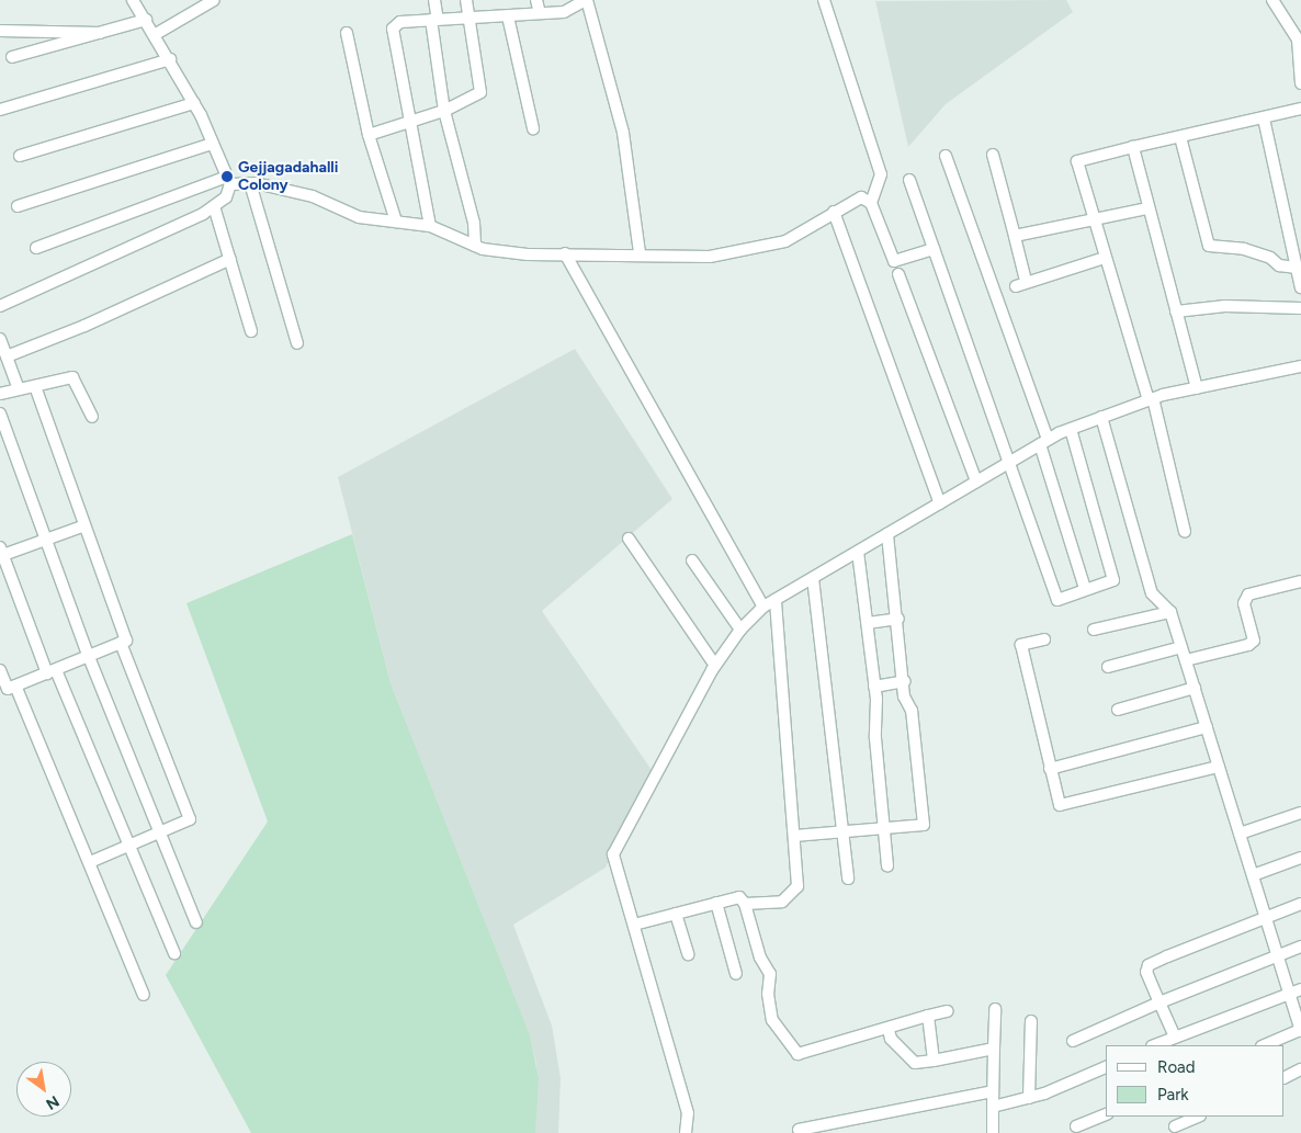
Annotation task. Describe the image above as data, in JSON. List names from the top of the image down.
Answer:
{
  "places": ["Gejjagadahalli Colony"],
  "legend": ["Road", "Park"],
  "north": "bottom right"
}
